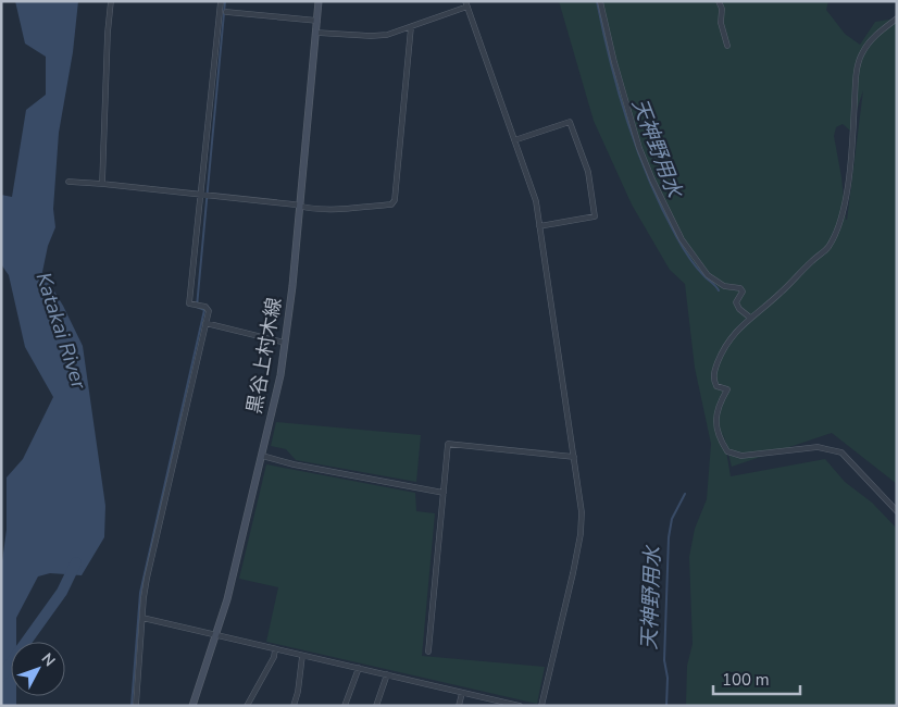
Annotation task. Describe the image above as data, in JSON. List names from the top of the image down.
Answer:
{
  "streets": {
    "main road": ["黒谷上村木線"]
  },
  "water": ["天神野用水", "Katakai River"],
  "scale_bar": "100 m",
  "north": "top right"
}
